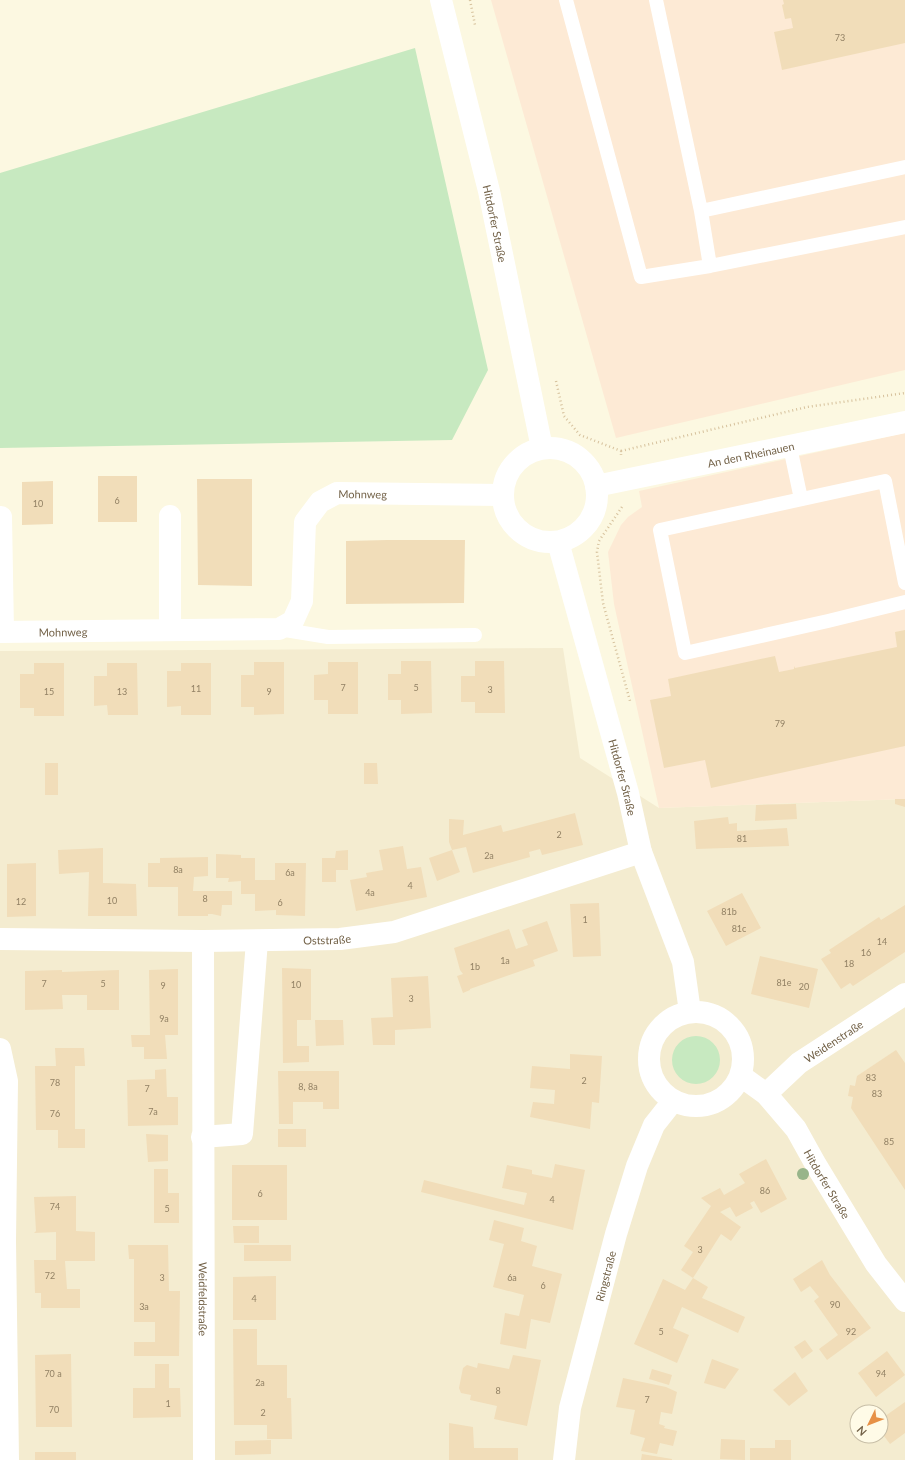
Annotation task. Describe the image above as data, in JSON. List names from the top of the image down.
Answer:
{
  "streets": {
    "street": [
      "Hitdorfer Straße",
      "An den Rheinauen",
      "Mohnweg",
      "Oststraße",
      "Weidenstraße",
      "Ringstraße",
      "Weidfeldstraße"
    ]
  },
  "crossings": [
    ["Hitdorfer Straße", "An den Rheinauen"],
    ["Hitdorfer Straße", "Mohnweg"],
    ["Hitdorfer Straße", "Oststraße"],
    ["Hitdorfer Straße", "Weidenstraße"],
    ["Hitdorfer Straße", "Ringstraße"],
    ["An den Rheinauen", "Mohnweg"],
    ["Oststraße", "Weidfeldstraße"]
  ],
  "house_numbers": [
    "73",
    "6",
    "10",
    "7",
    "5",
    "11",
    "3",
    "15",
    "13",
    "9",
    "79",
    "2",
    "81",
    "2a",
    "8a",
    "6a",
    "4",
    "4a",
    "8",
    "10",
    "12",
    "6",
    "81b",
    "1",
    "81c",
    "14",
    "16",
    "1a",
    "18",
    "1b",
    "81e",
    "7",
    "5",
    "10",
    "9",
    "20",
    "3",
    "9a",
    "83",
    "2",
    "78",
    "8, 8a",
    "7",
    "83",
    "7a",
    "76",
    "85",
    "86",
    "6",
    "4",
    "74",
    "5",
    "3",
    "72",
    "3",
    "6a",
    "6",
    "4",
    "90",
    "3a",
    "5",
    "92",
    "70 a",
    "94",
    "2a",
    "8",
    "7",
    "1",
    "70",
    "2"
  ],
  "north": "bottom left"
}
